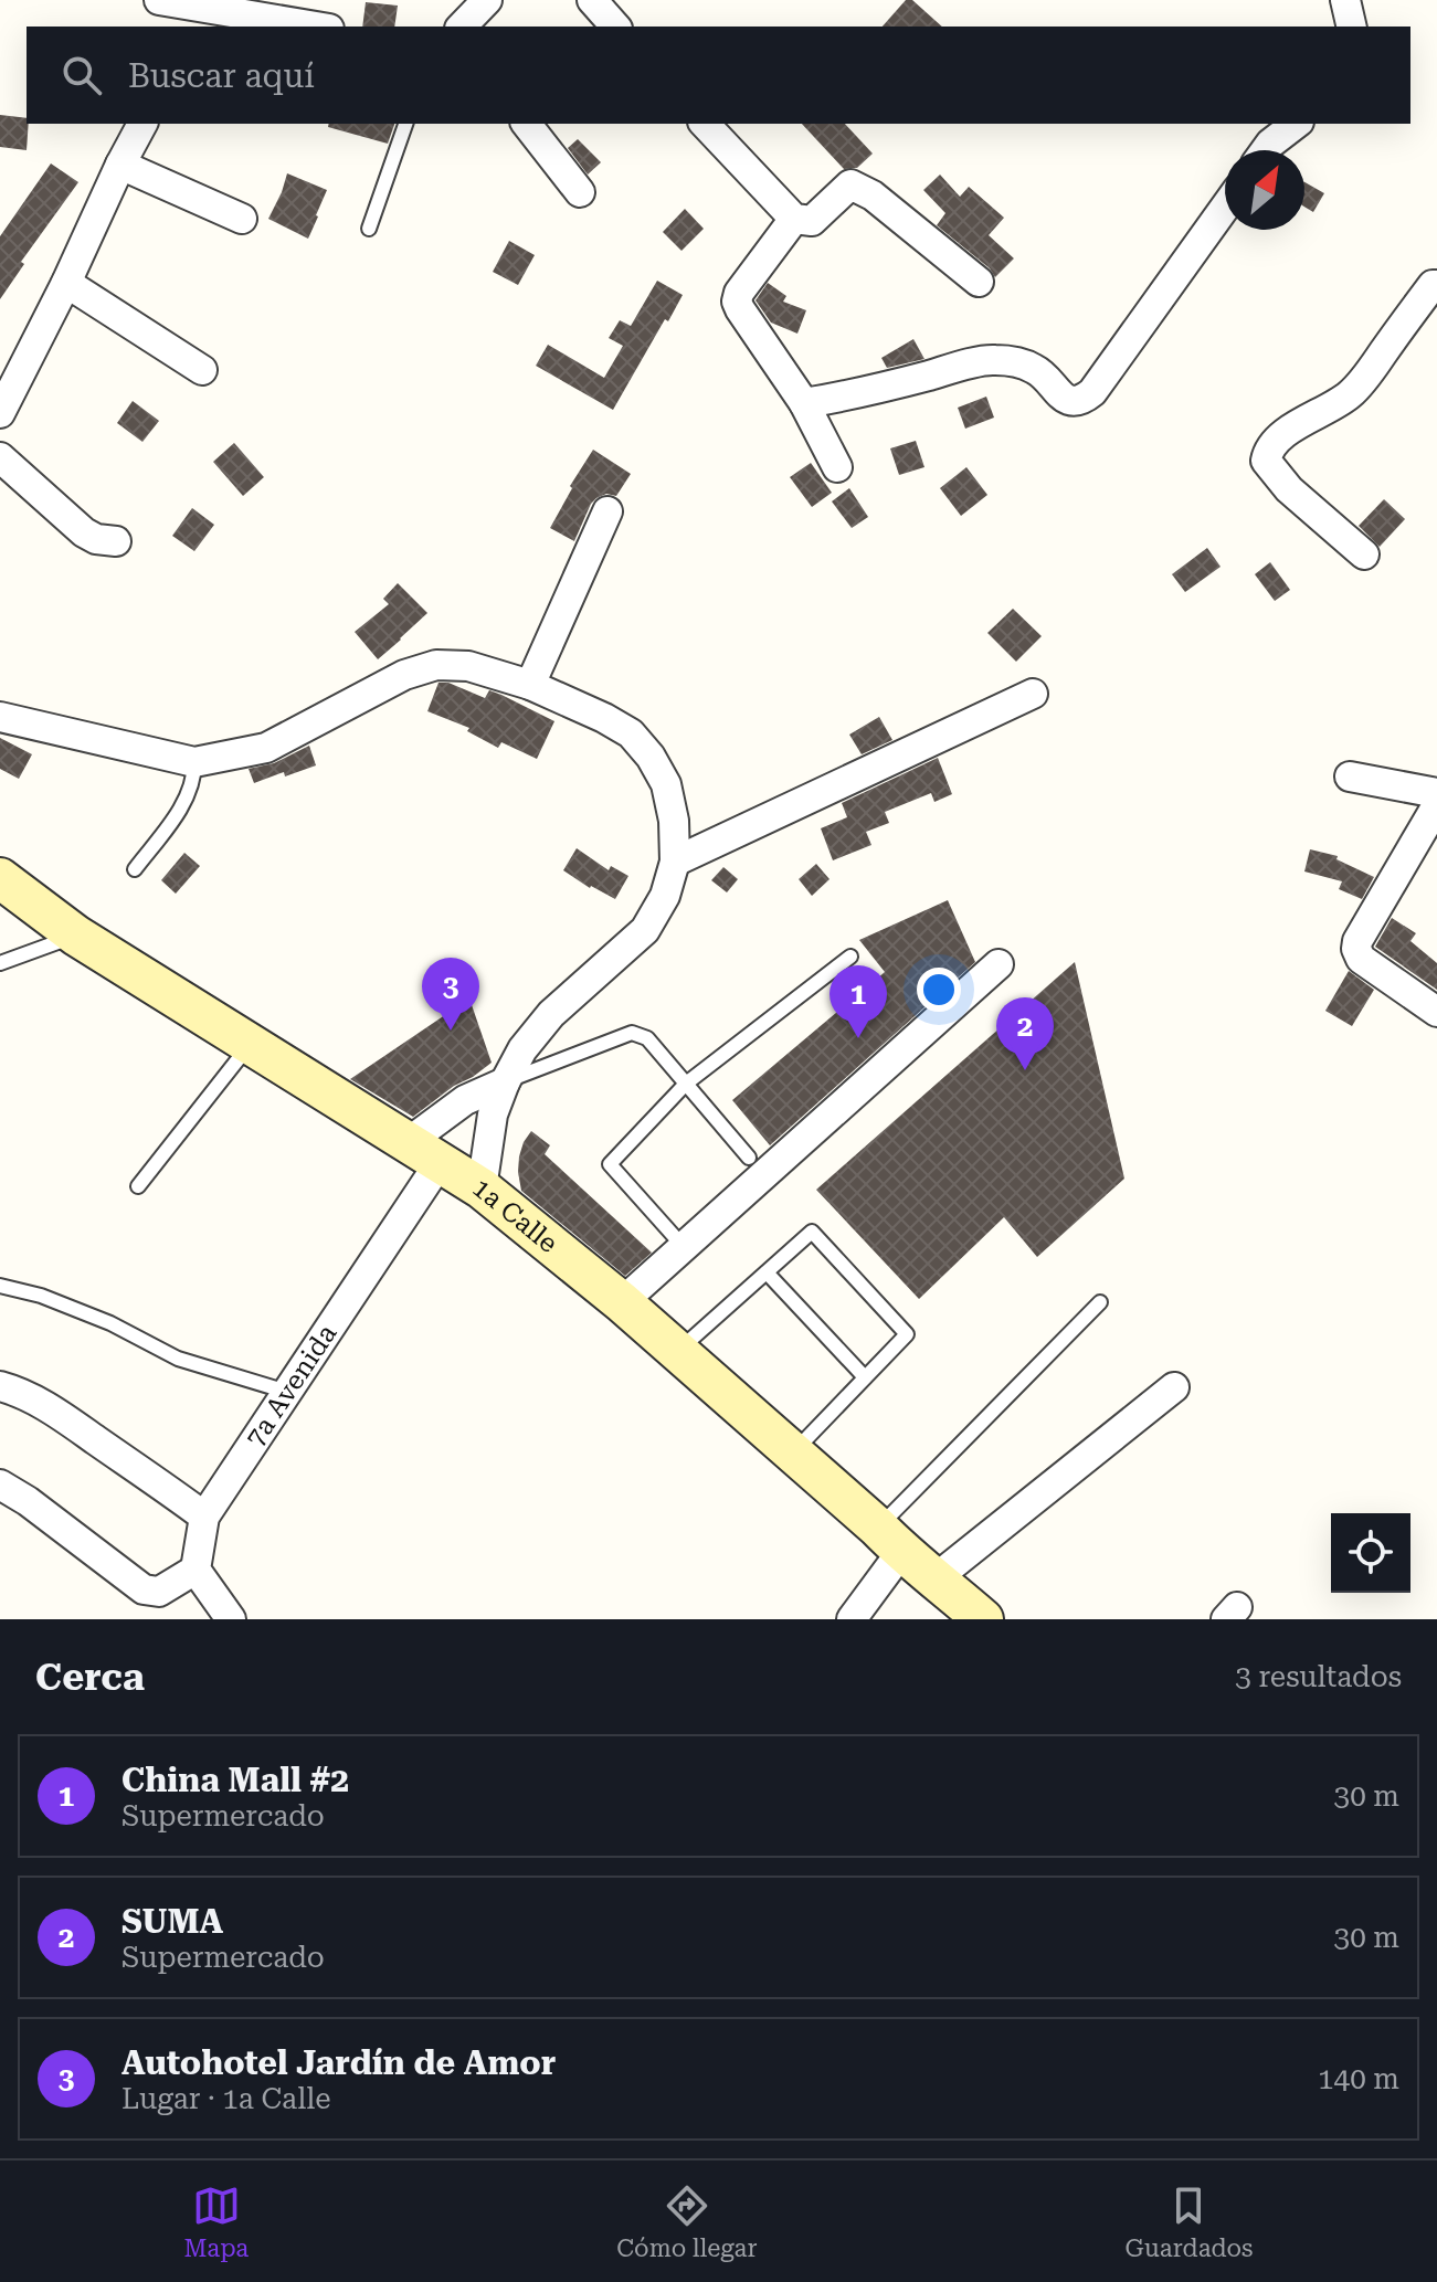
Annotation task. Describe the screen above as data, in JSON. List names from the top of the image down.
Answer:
{
  "streets": {
    "main road": ["1a Calle"],
    "street": ["7a Avenida"]
  },
  "crossings": [
    ["1a Calle", "7a Avenida"]
  ],
  "north": "top right",
  "page": {
    "search": "Buscar aquí",
    "pins": ["3", "1", "2"],
    "heading": ["Cerca", "3 resultados"],
    "list": [
      {
        "mark": "1",
        "name": "China Mall #2",
        "note": "Supermercado",
        "value": "30 m"
      },
      {
        "mark": "2",
        "name": "SUMA",
        "note": "Supermercado",
        "value": "30 m"
      },
      {
        "mark": "3",
        "name": "Autohotel Jardín de Amor",
        "note": "Lugar · 1a Calle",
        "value": "140 m"
      }
    ],
    "nav": ["Mapa", "Cómo llegar", "Guardados"]
  }
}
